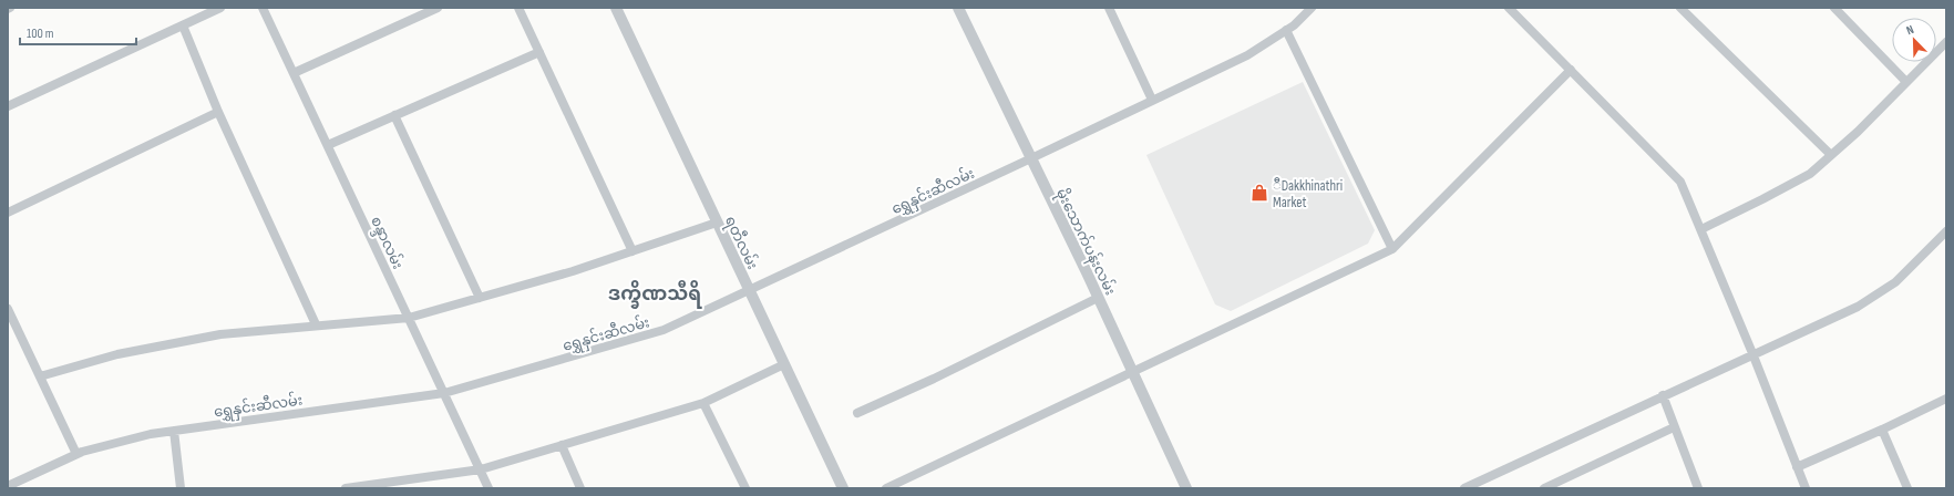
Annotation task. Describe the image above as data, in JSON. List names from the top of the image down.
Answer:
{
  "streets": {
    "street": [
      "ရွှေနှင်းဆီလမ်း",
      "မိုးသောက်ပန်းလမ်း",
      "စန္ဒာလမ်း",
      "ရတီလမ်း"
    ]
  },
  "crossings": [
    ["ရွှေနှင်းဆီလမ်း", "မိုးသောက်ပန်းလမ်း"],
    ["ရွှေနှင်းဆီလမ်း", "စန္ဒာလမ်း"],
    ["ရွှေနှင်းဆီလမ်း", "ရတီလမ်း"]
  ],
  "districts": ["ဒက္ခိဏသီရိ"],
  "places": {
    "shop": ["ီDakkhinathri Market"]
  },
  "scale_bar": "100 m",
  "north": "top left"
}
